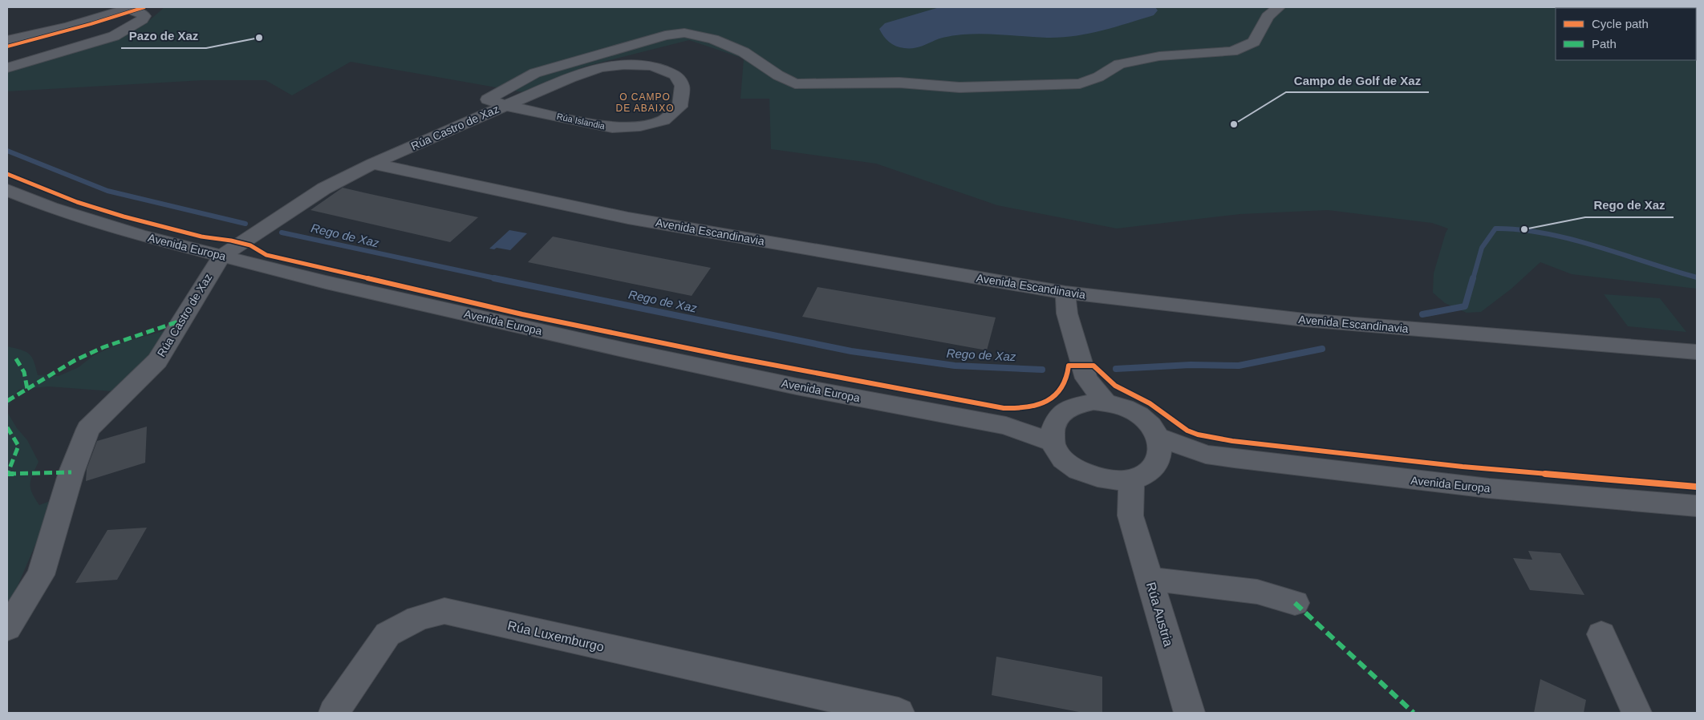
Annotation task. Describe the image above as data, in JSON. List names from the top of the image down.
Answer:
{
  "streets": {
    "street": [
      "Rúa Islandia",
      "Rúa Castro de Xaz",
      "Avenida Escandinavia",
      "Avenida Europa",
      "Rúa Austria",
      "Rúa Luxemburgo"
    ]
  },
  "crossings": [
    ["Rúa Islandia", "Rúa Castro de Xaz"],
    ["Rúa Castro de Xaz", "Avenida Escandinavia"],
    ["Rúa Castro de Xaz", "Avenida Europa"],
    ["Avenida Europa", "Rúa Austria"]
  ],
  "districts": ["O CAMPO DE ABAIXO"],
  "water": ["Rego de Xaz"],
  "places": ["Pazo de Xaz", "Campo de Golf de Xaz", "Rego de Xaz"],
  "legend": ["Cycle path", "Path"]
}
